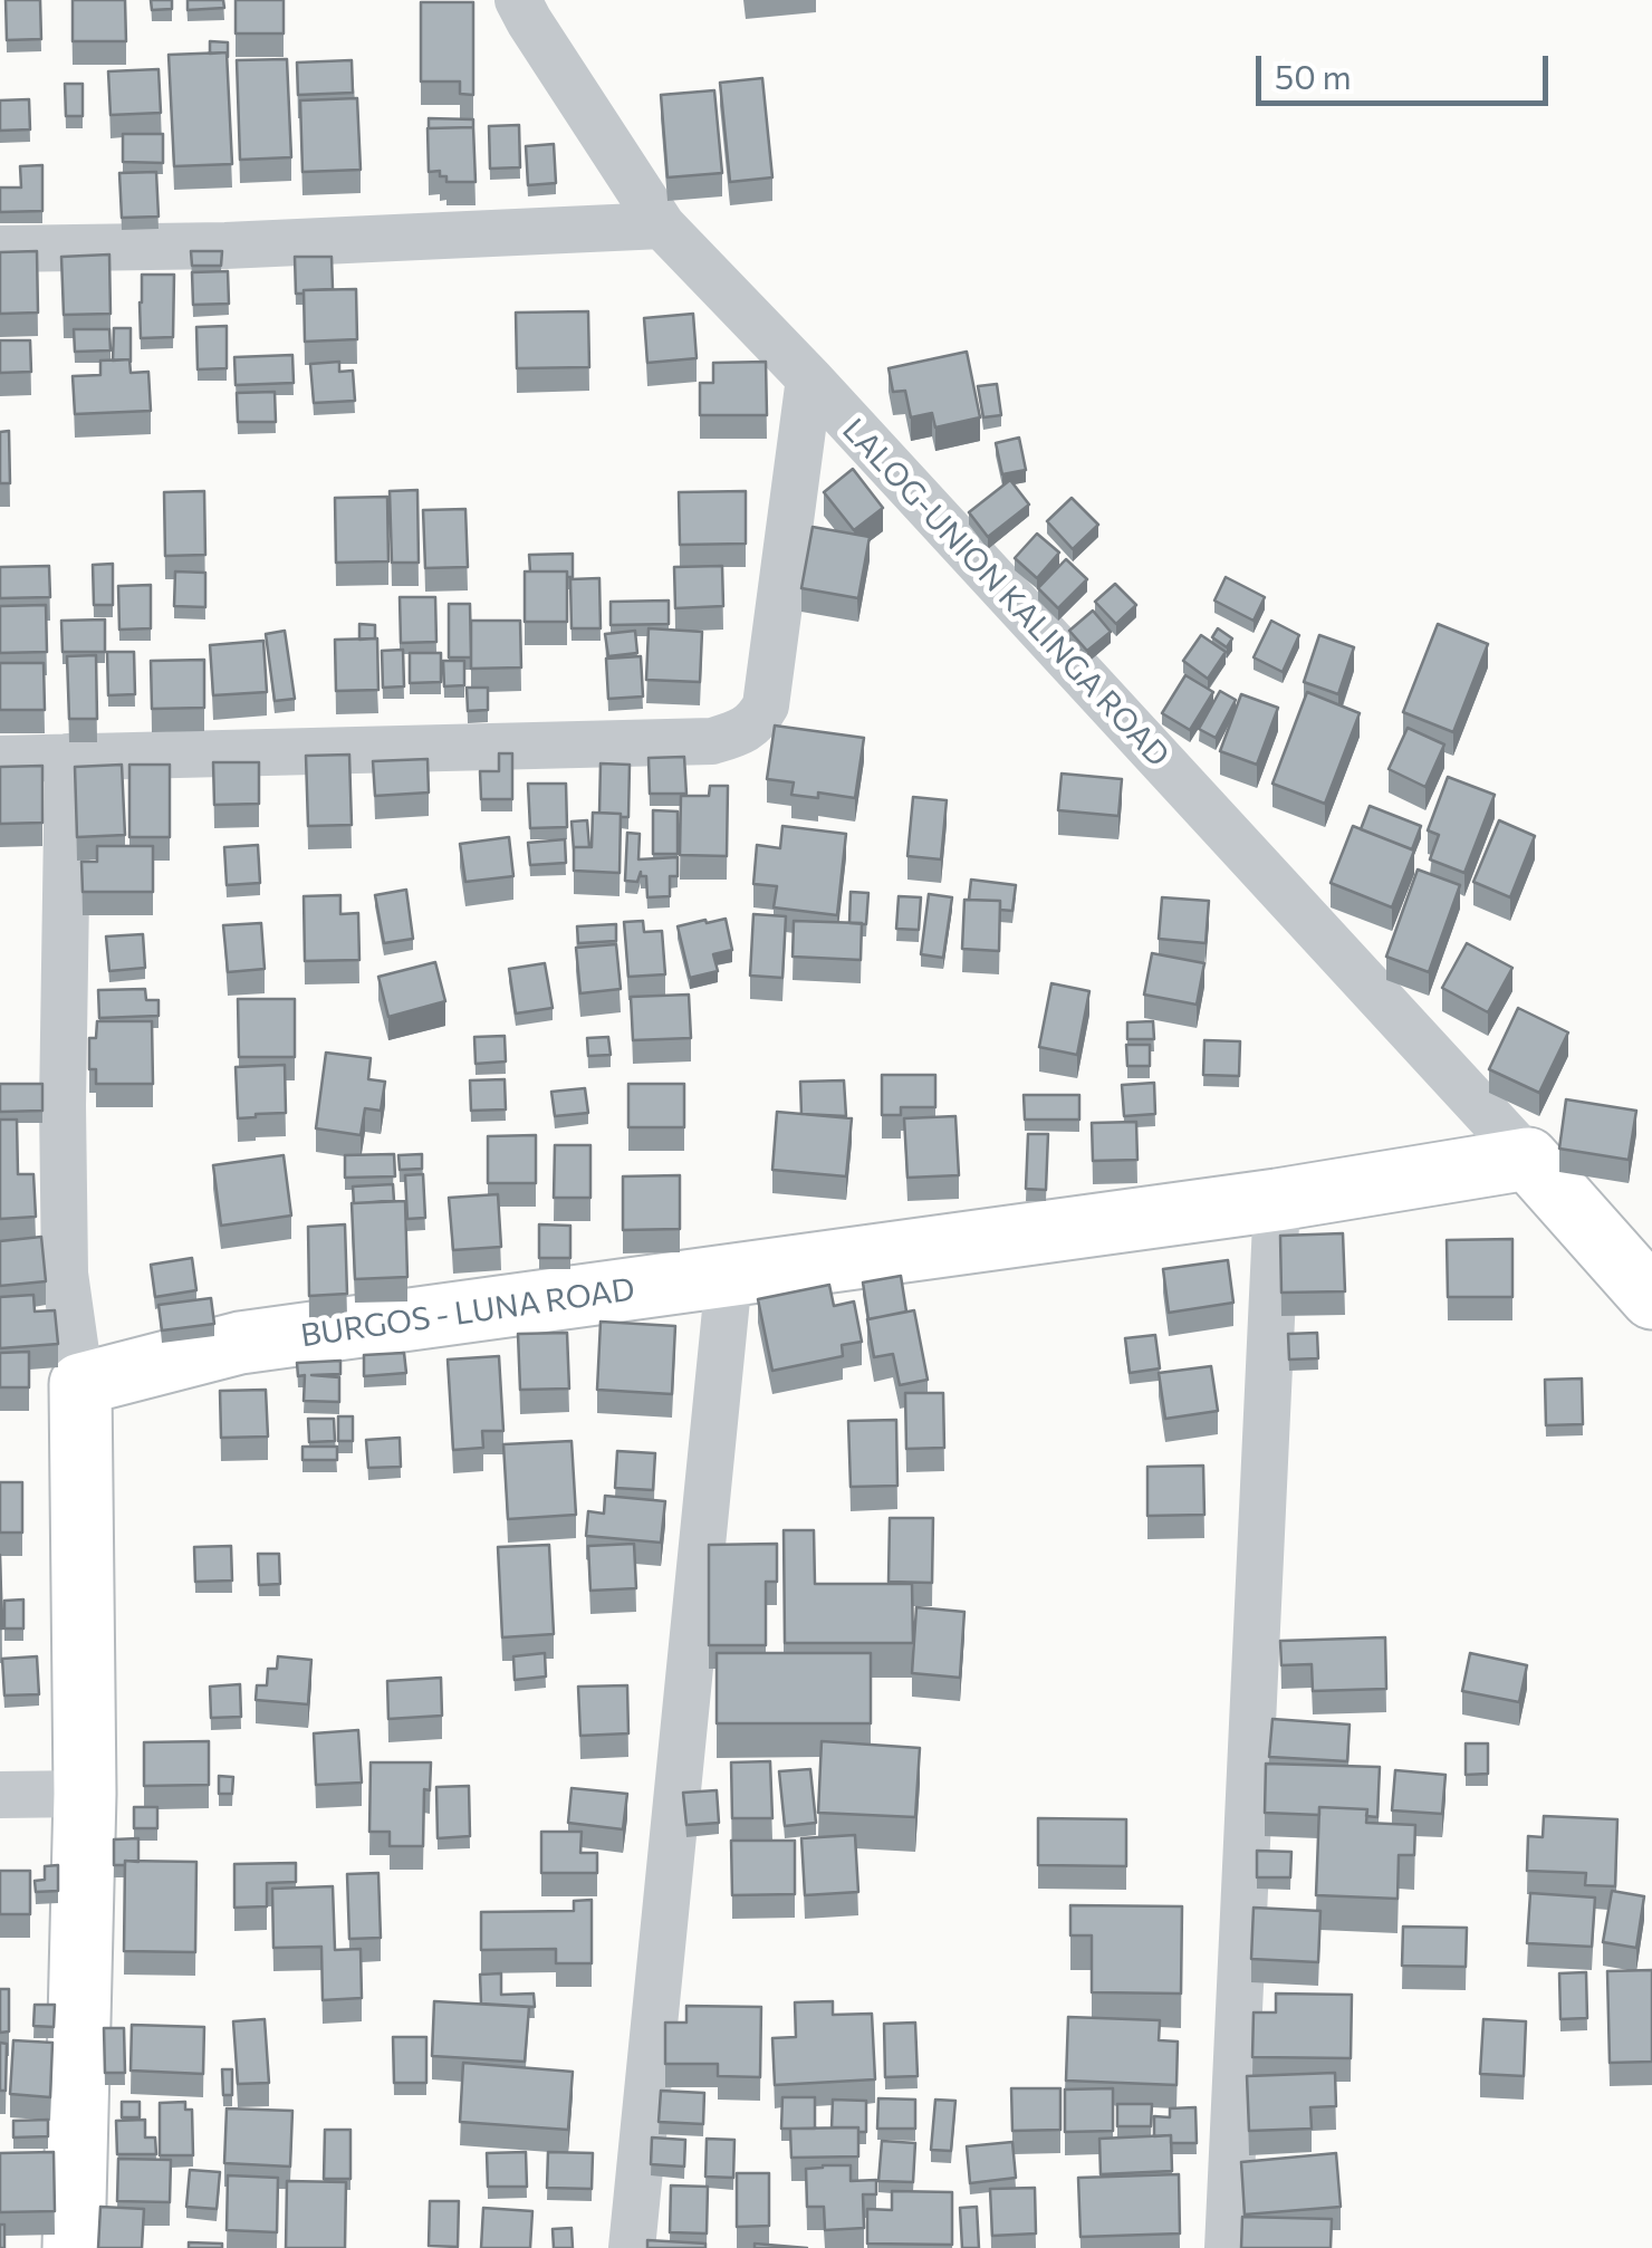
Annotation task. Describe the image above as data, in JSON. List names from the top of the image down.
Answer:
{
  "streets": {
    "main road": ["BURGOS - LUNA ROAD"],
    "street": ["LALOG-UNION KALINGA ROAD"]
  },
  "crossings": [
    ["LALOG-UNION KALINGA ROAD", "BURGOS - LUNA ROAD"]
  ],
  "scale_bar": "50 m"
}
